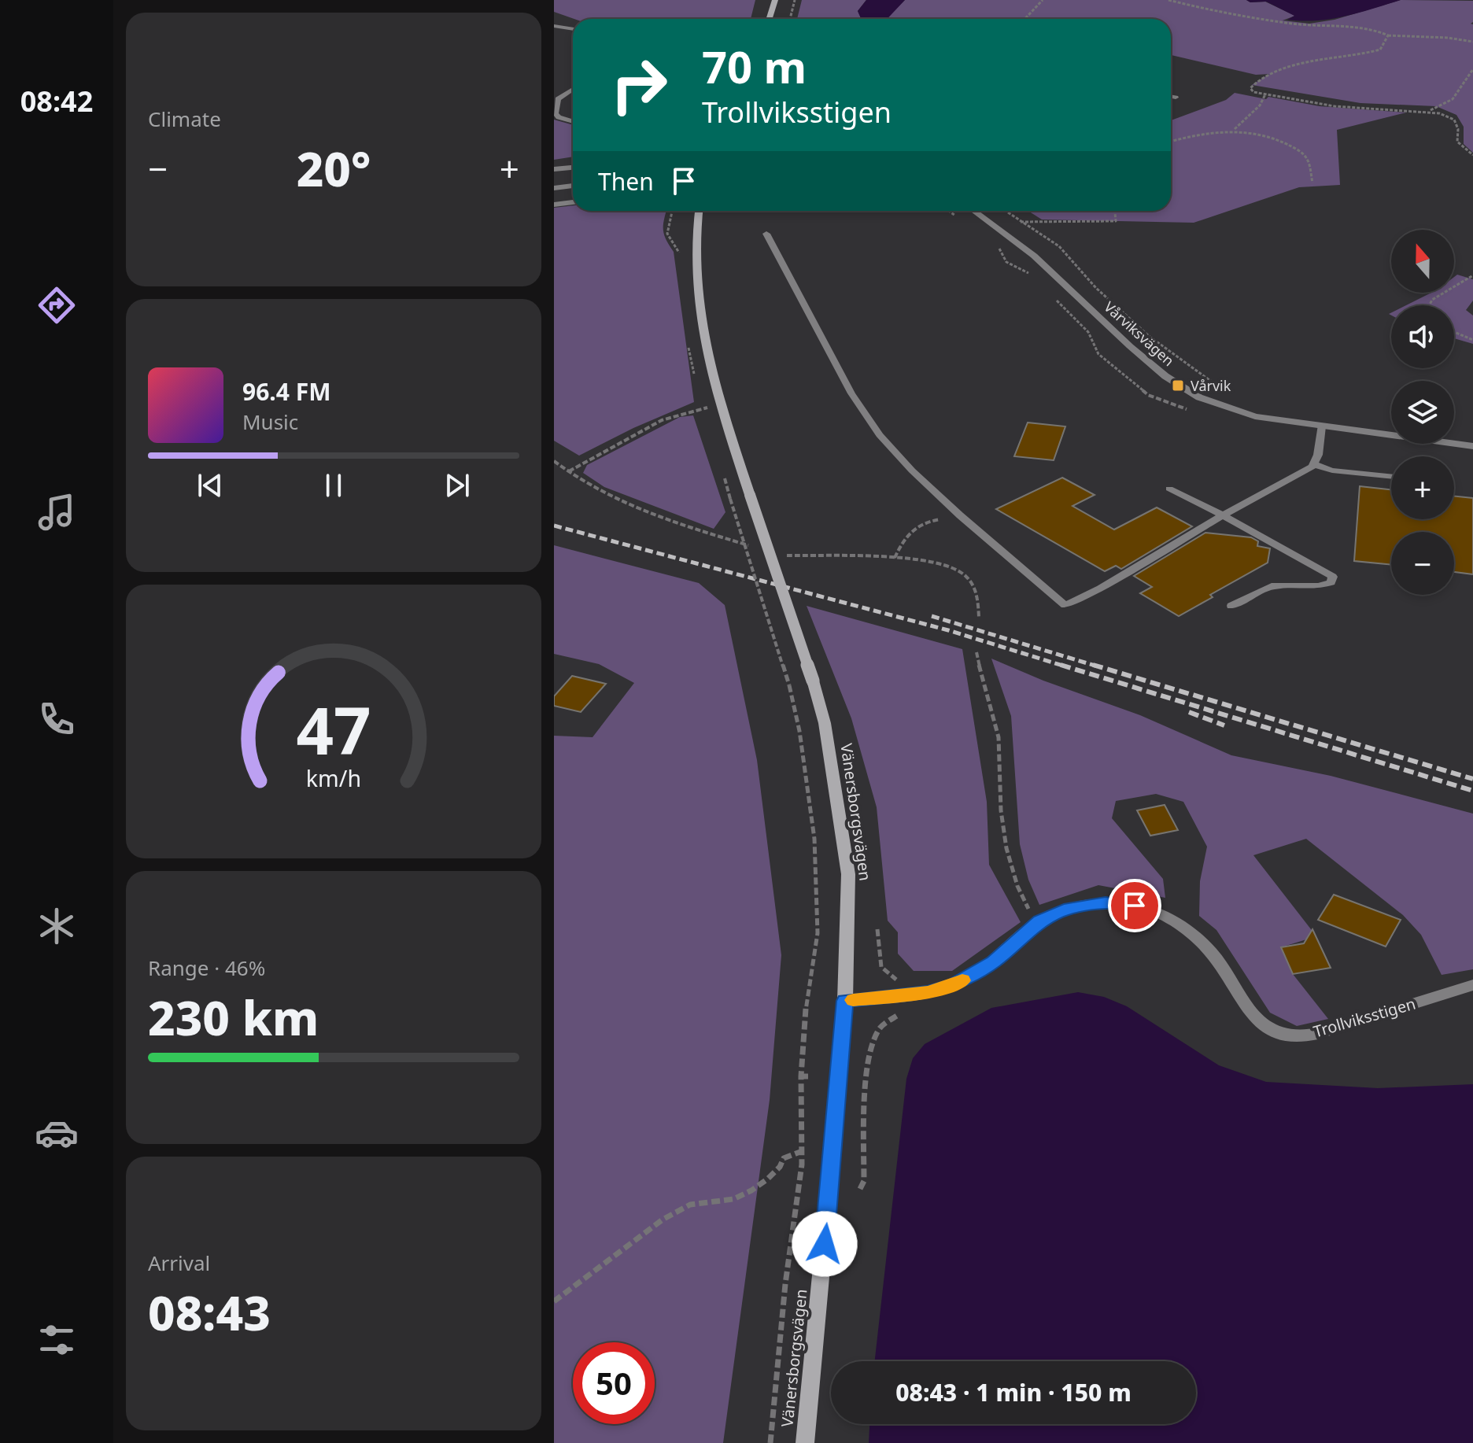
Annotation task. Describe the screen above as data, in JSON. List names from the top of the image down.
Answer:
{
  "streets": {
    "main road": ["Vänersborgsvägen"],
    "street": ["Vårviksvägen", "Trollviksstigen"]
  },
  "crossings": [
    ["Vänersborgsvägen", "Trollviksstigen"]
  ],
  "places": {
    "transit": ["Vårvik"]
  },
  "north": "top",
  "page": {
    "tabs": "08:42",
    "tile": [
      "Climate",
      ["Range · 46%", "230 km"],
      ["Arrival", "08:43"]
    ],
    "turn": ["70 m", "Trollviksstigen"],
    "heat": ["−", "20°", "+"],
    "then": "Then",
    "map_buttons": ["+", "−"],
    "song": ["96.4 FM", "Music"],
    "limit": "50",
    "trip": "08:43 · 1 min · 150 m",
    "gauge": ["47", "km/h"]
  }
}
